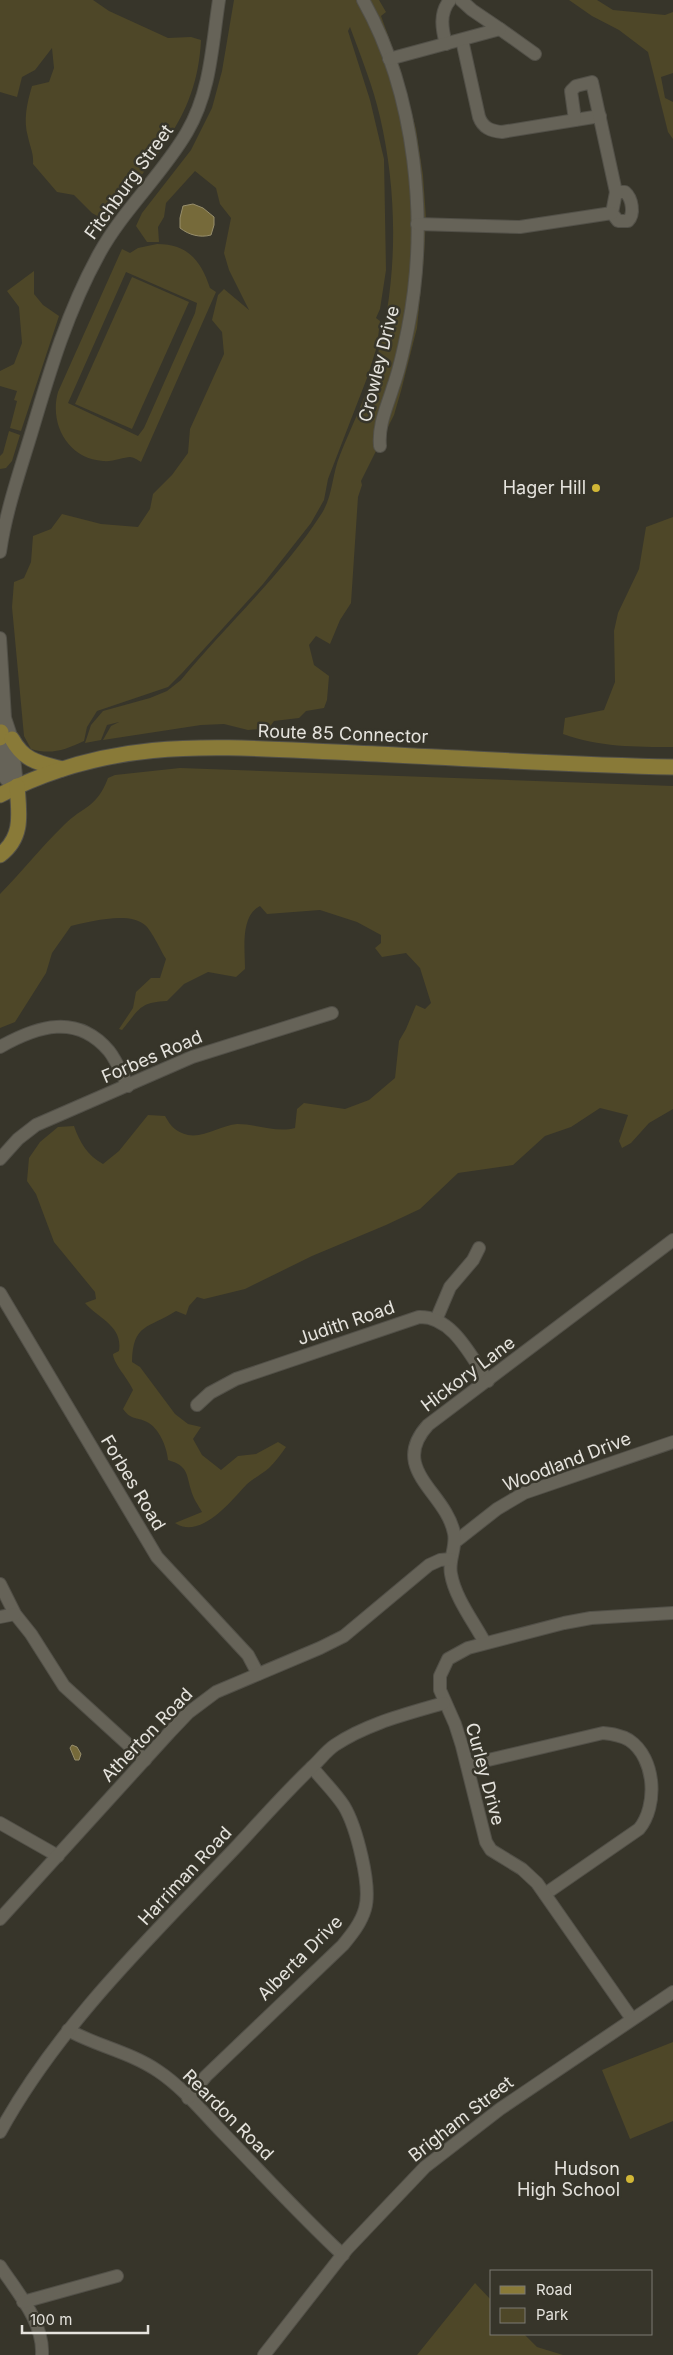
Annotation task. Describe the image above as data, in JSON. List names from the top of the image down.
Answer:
{
  "streets": {
    "main road": ["Route 85 Connector"],
    "street": [
      "Fitchburg Street",
      "Crowley Drive",
      "Forbes Road",
      "Judith Road",
      "Hickory Lane",
      "Woodland Drive",
      "Atherton Road",
      "Curley Drive",
      "Harriman Road",
      "Alberta Drive",
      "Reardon Road",
      "Brigham Street"
    ]
  },
  "crossings": [
    ["Forbes Road", "Atherton Road"],
    ["Hickory Lane", "Woodland Drive"],
    ["Hickory Lane", "Atherton Road"],
    ["Hickory Lane", "Curley Drive"],
    ["Curley Drive", "Harriman Road"],
    ["Curley Drive", "Brigham Street"],
    ["Harriman Road", "Alberta Drive"],
    ["Harriman Road", "Reardon Road"],
    ["Alberta Drive", "Reardon Road"],
    ["Reardon Road", "Brigham Street"]
  ],
  "places": ["Hager Hill", "Hudson High School"],
  "legend": ["Road", "Park"],
  "scale_bar": "100 m"
}
